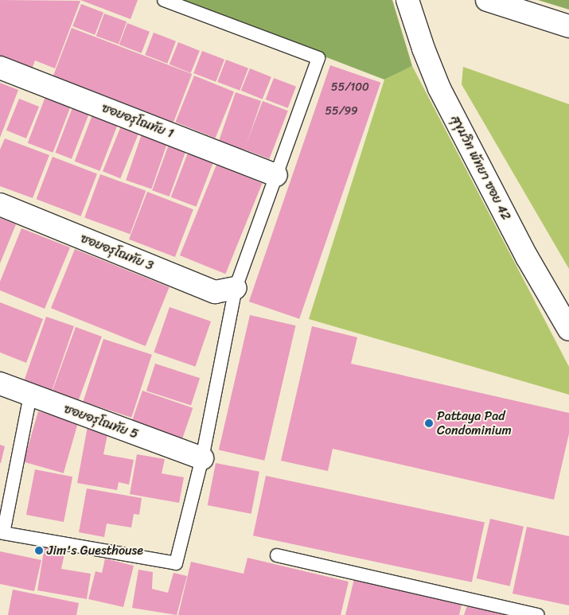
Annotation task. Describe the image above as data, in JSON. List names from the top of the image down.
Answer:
{
  "streets": {
    "street": [
      "ซอยอรุโณทัย 1",
      "สุขุมวิท พัทยา ซอย 42",
      "ซอยอรุโณทัย 3",
      "ซอยอรุโณทัย 5"
    ]
  },
  "places": ["Pattaya Pad Condominium", "Jim's Guesthouse"],
  "house_numbers": ["55/100", "55/99"]
}
